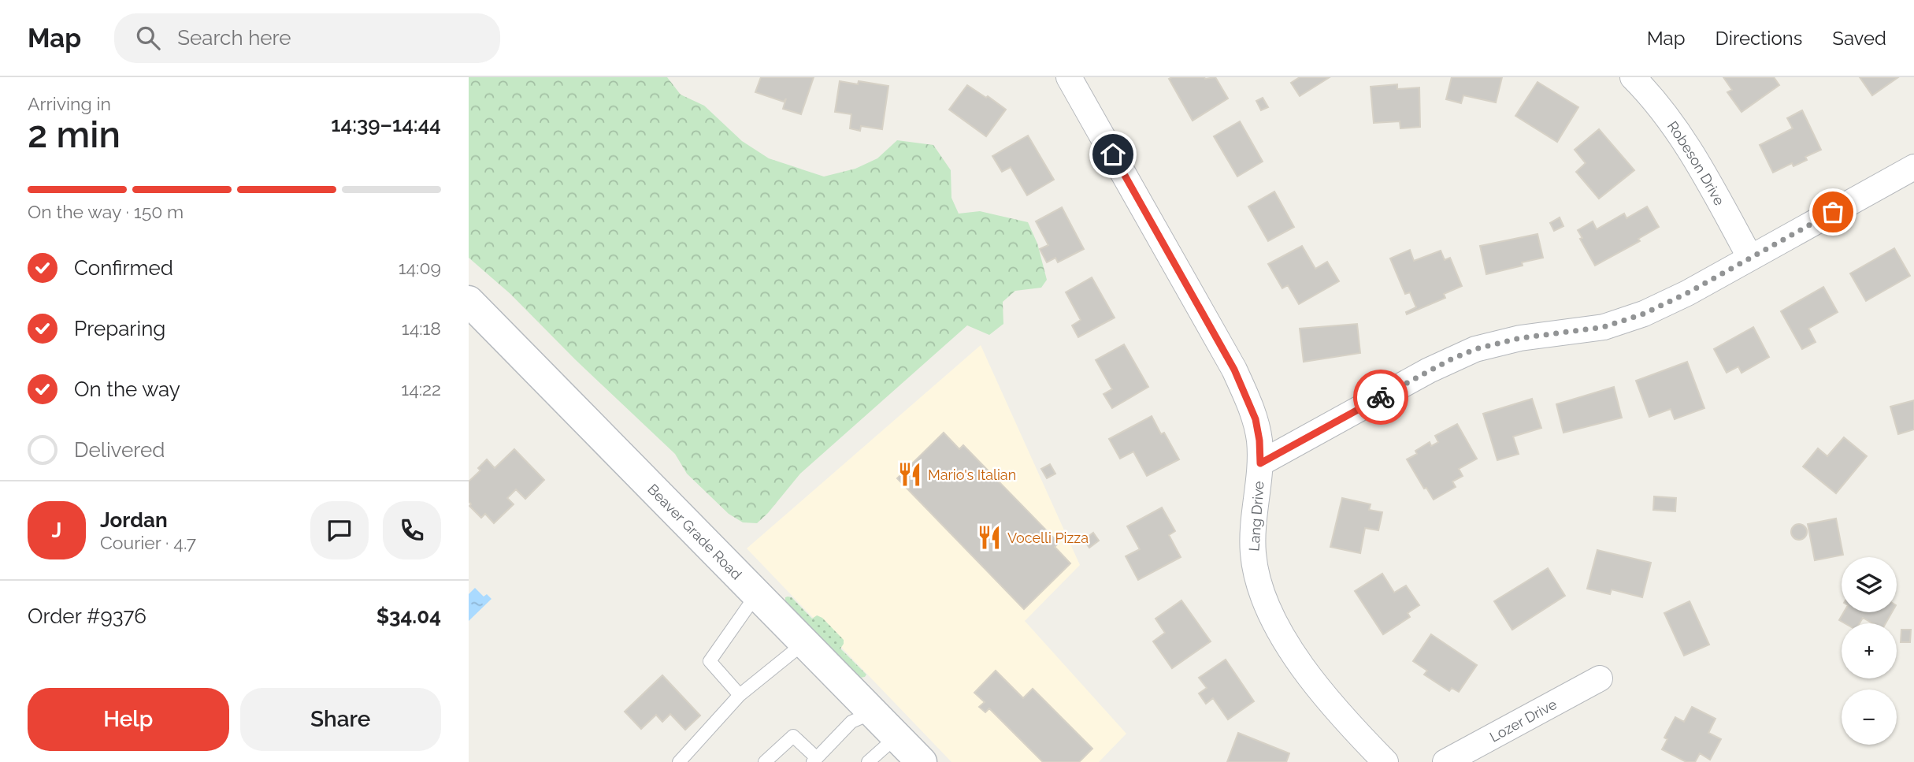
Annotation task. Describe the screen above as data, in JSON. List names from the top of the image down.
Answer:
{
  "streets": {
    "main road": ["Beaver Grade Road"],
    "street": ["Robeson Drive", "Lang Drive", "Lozer Drive"]
  },
  "places": {
    "restaurant": ["Mario's Italian", "Vocelli Pizza"]
  },
  "page": {
    "header": "Map",
    "search": "Search here",
    "nav": ["Map", "Directions", "Saved"],
    "heading": ["2 min", "Arriving in", "14:39–14:44"],
    "panel": [
      "Jordan",
      "Courier · 4.7",
      "Order #9376",
      "$34.04"
    ],
    "bar": "On the way · 150 m",
    "list": [
      ["Confirmed", "14:09"],
      ["Preparing", "14:18"],
      ["On the way", "14:22"],
      "Delivered"
    ],
    "round": "J",
    "map_buttons": ["+", "−"],
    "buttons": ["Help", "Share"]
  }
}
